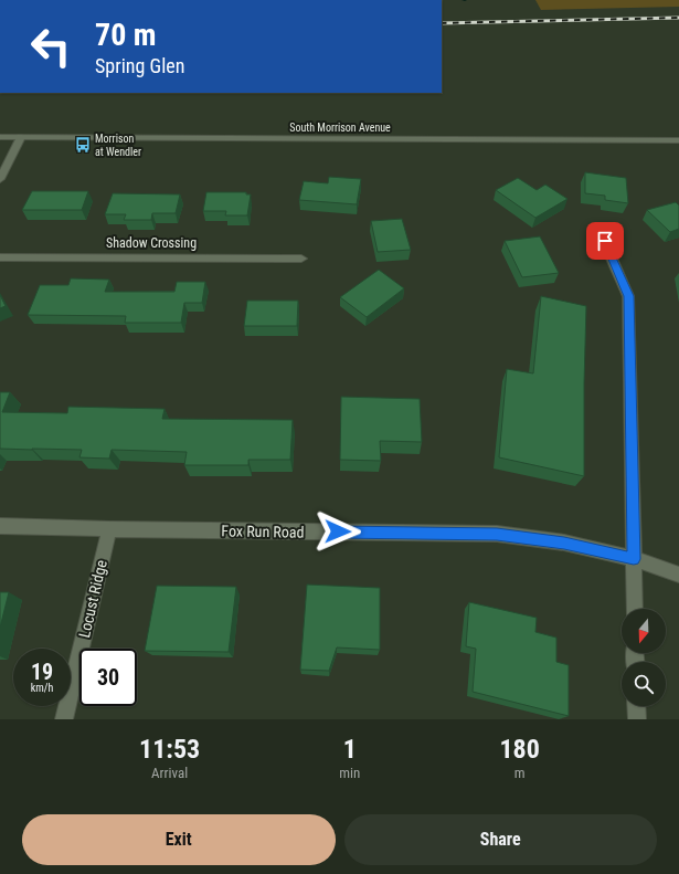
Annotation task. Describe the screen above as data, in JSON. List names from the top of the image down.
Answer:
{
  "streets": {
    "street": [
      "South Morrison Avenue",
      "Shadow Crossing",
      "Fox Run Road",
      "Locust Ridge"
    ]
  },
  "crossings": [
    ["Fox Run Road", "Locust Ridge"]
  ],
  "places": {
    "bus stop": ["Morrison at Wendler"]
  },
  "north": "bottom",
  "page": {
    "turn": ["70 m", "Spring Glen"],
    "speed": "19 km/h",
    "limit": "30",
    "eta": [
      "11:53",
      "Arrival",
      "1",
      "min",
      "180",
      "m"
    ],
    "buttons": ["Exit", "Share"]
  }
}
